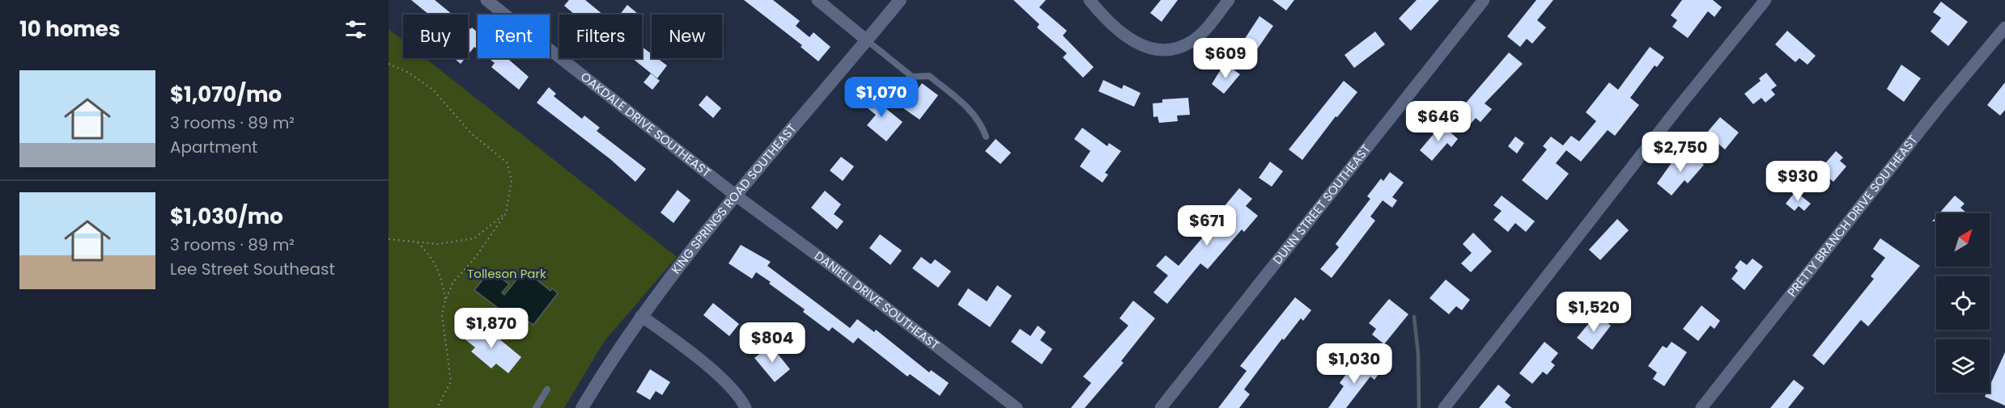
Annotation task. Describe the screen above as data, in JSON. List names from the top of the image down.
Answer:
{
  "streets": {
    "street": [
      "OAKDALE DRIVE SOUTHEAST",
      "KING SPRINGS ROAD SOUTHEAST",
      "DUNN STREET SOUTHEAST",
      "PRETTY BRANCH DRIVE SOUTHEAST",
      "DANIELL DRIVE SOUTHEAST"
    ]
  },
  "crossings": [
    ["OAKDALE DRIVE SOUTHEAST", "KING SPRINGS ROAD SOUTHEAST"],
    ["OAKDALE DRIVE SOUTHEAST", "DANIELL DRIVE SOUTHEAST"],
    ["KING SPRINGS ROAD SOUTHEAST", "DANIELL DRIVE SOUTHEAST"]
  ],
  "parks": ["Tolleson Park"],
  "north": "top right",
  "page": {
    "heading": "10 homes",
    "chip": [
      "Buy",
      "Rent",
      "Filters",
      "New"
    ],
    "price": [
      "$609",
      "$1,070",
      "$646",
      "$2,750",
      "$930",
      "$671",
      "$1,520",
      "$1,870",
      "$804",
      "$1,030"
    ],
    "list": [
      {
        "name": "$1,070/mo",
        "note": "3 rooms · 89 m² · Apartment"
      },
      {
        "name": "$1,030/mo",
        "note": "3 rooms · 89 m² · Lee Street Southeast"
      }
    ]
  }
}
